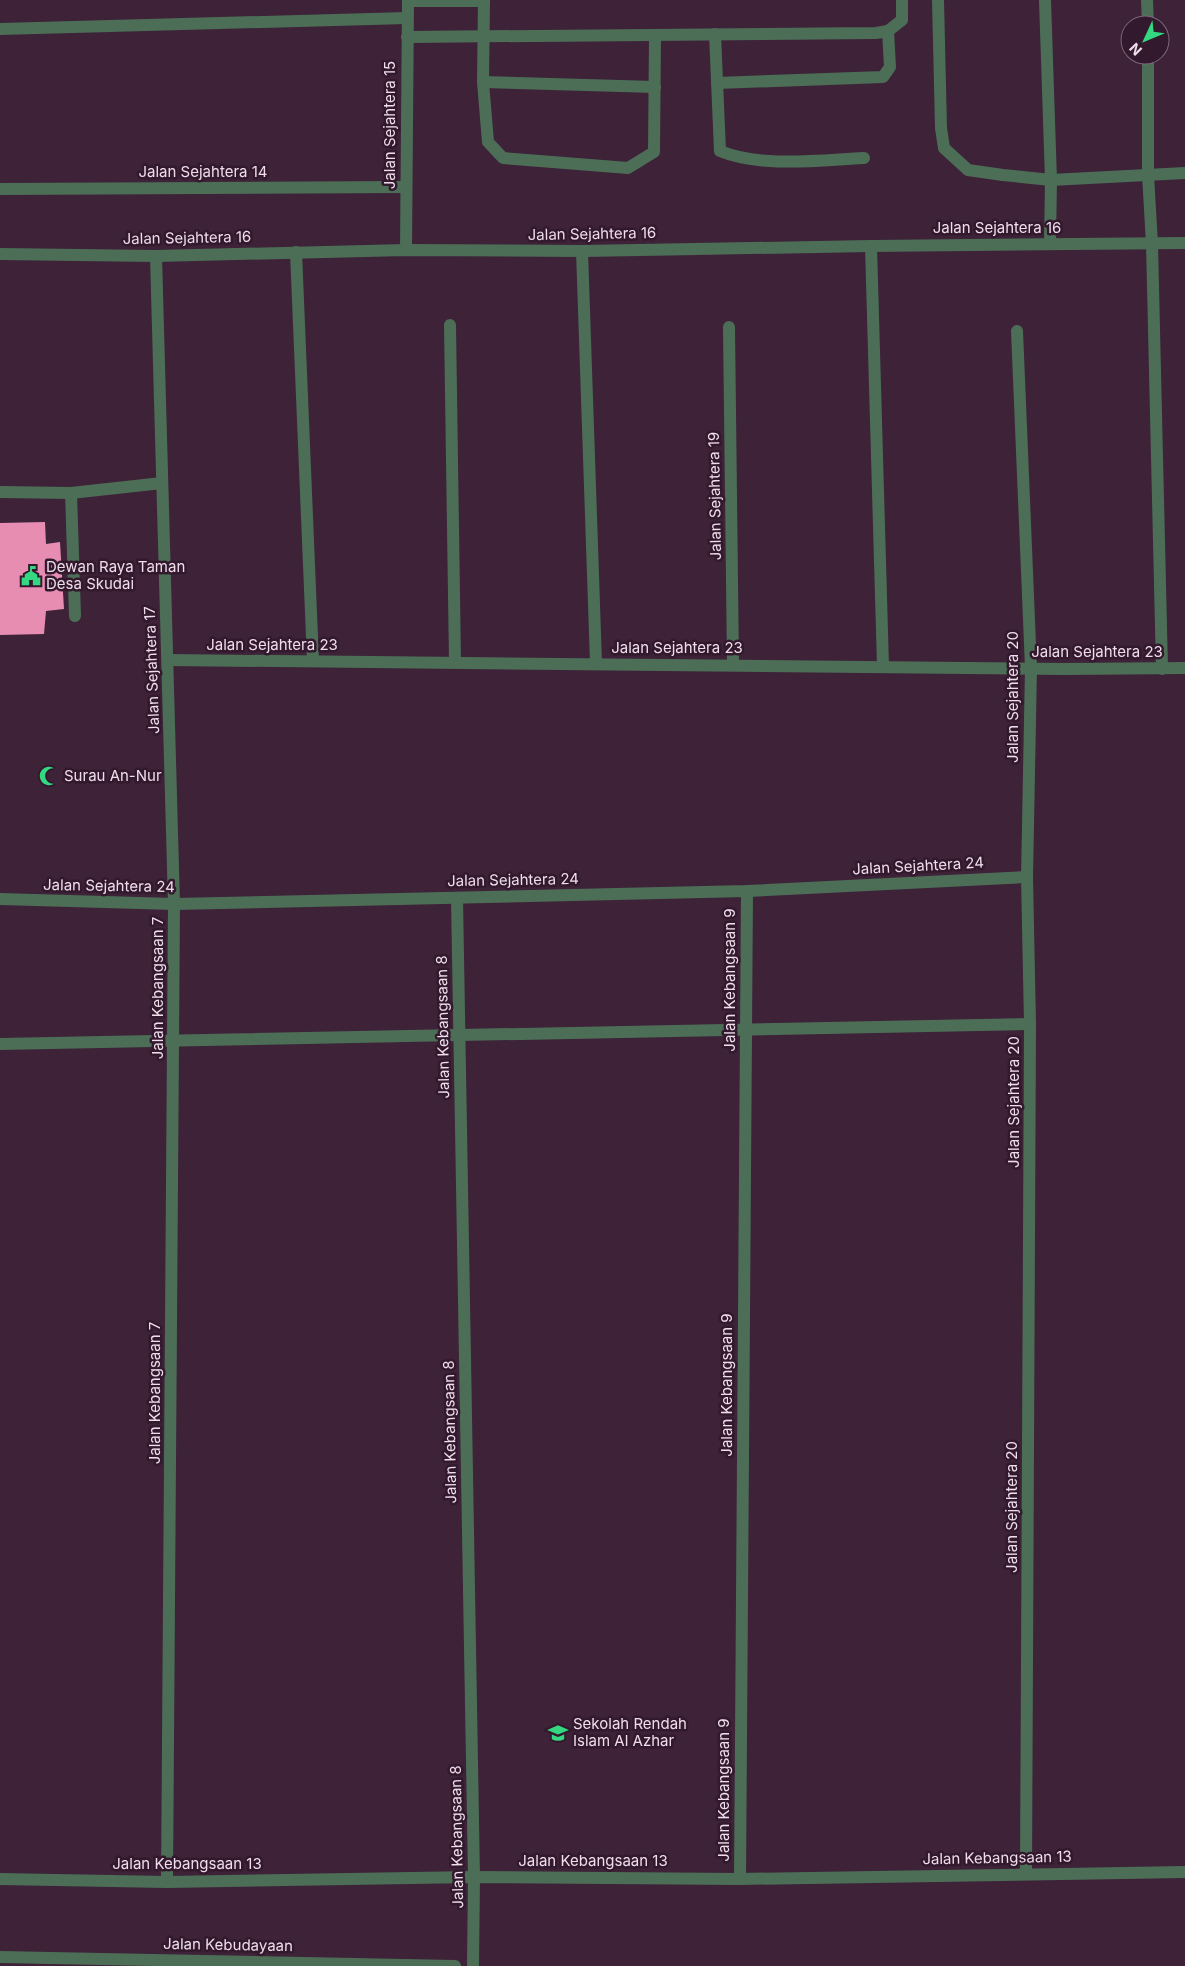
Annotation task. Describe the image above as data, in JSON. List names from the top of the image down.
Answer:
{
  "streets": {
    "street": [
      "Jalan Sejahtera 15",
      "Jalan Sejahtera 14",
      "Jalan Sejahtera 16",
      "Jalan Sejahtera 19",
      "Jalan Sejahtera 23",
      "Jalan Sejahtera 17",
      "Jalan Sejahtera 20",
      "Jalan Sejahtera 24",
      "Jalan Kebangsaan 9",
      "Jalan Kebangsaan 7",
      "Jalan Kebangsaan 8",
      "Jalan Kebangsaan 13",
      "Jalan Kebudayaan"
    ]
  },
  "crossings": [
    ["Jalan Sejahtera 15", "Jalan Sejahtera 14"],
    ["Jalan Sejahtera 15", "Jalan Sejahtera 16"],
    ["Jalan Sejahtera 16", "Jalan Sejahtera 17"],
    ["Jalan Sejahtera 19", "Jalan Sejahtera 23"],
    ["Jalan Sejahtera 23", "Jalan Sejahtera 17"],
    ["Jalan Sejahtera 23", "Jalan Sejahtera 20"],
    ["Jalan Sejahtera 17", "Jalan Sejahtera 24"],
    ["Jalan Sejahtera 17", "Jalan Kebangsaan 7"],
    ["Jalan Sejahtera 20", "Jalan Sejahtera 24"],
    ["Jalan Sejahtera 20", "Jalan Kebangsaan 13"],
    ["Jalan Sejahtera 24", "Jalan Kebangsaan 9"],
    ["Jalan Sejahtera 24", "Jalan Kebangsaan 7"],
    ["Jalan Sejahtera 24", "Jalan Kebangsaan 8"],
    ["Jalan Kebangsaan 9", "Jalan Kebangsaan 13"],
    ["Jalan Kebangsaan 7", "Jalan Kebangsaan 13"],
    ["Jalan Kebangsaan 8", "Jalan Kebangsaan 13"]
  ],
  "places": {
    "public building": ["Dewan Raya Taman Desa Skudai"],
    "mosque": ["Surau An-Nur"],
    "school or university": ["Sekolah Rendah Islam Al Azhar"]
  },
  "north": "bottom left"
}
